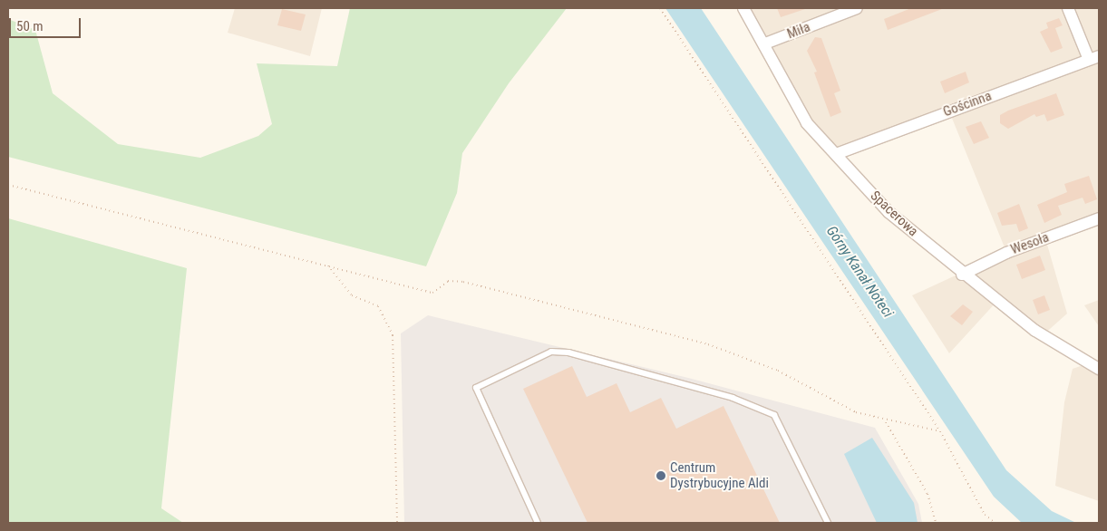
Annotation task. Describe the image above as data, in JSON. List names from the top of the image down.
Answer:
{
  "streets": {
    "street": [
      "Miła",
      "Gościnna",
      "Spacerowa",
      "Wesoła"
    ]
  },
  "crossings": [
    ["Miła", "Spacerowa"],
    ["Gościnna", "Spacerowa"],
    ["Spacerowa", "Wesoła"]
  ],
  "water": ["Górny Kanał Noteci"],
  "places": ["Centrum Dystrybucyjne Aldi"],
  "scale_bar": "50 m"
}
